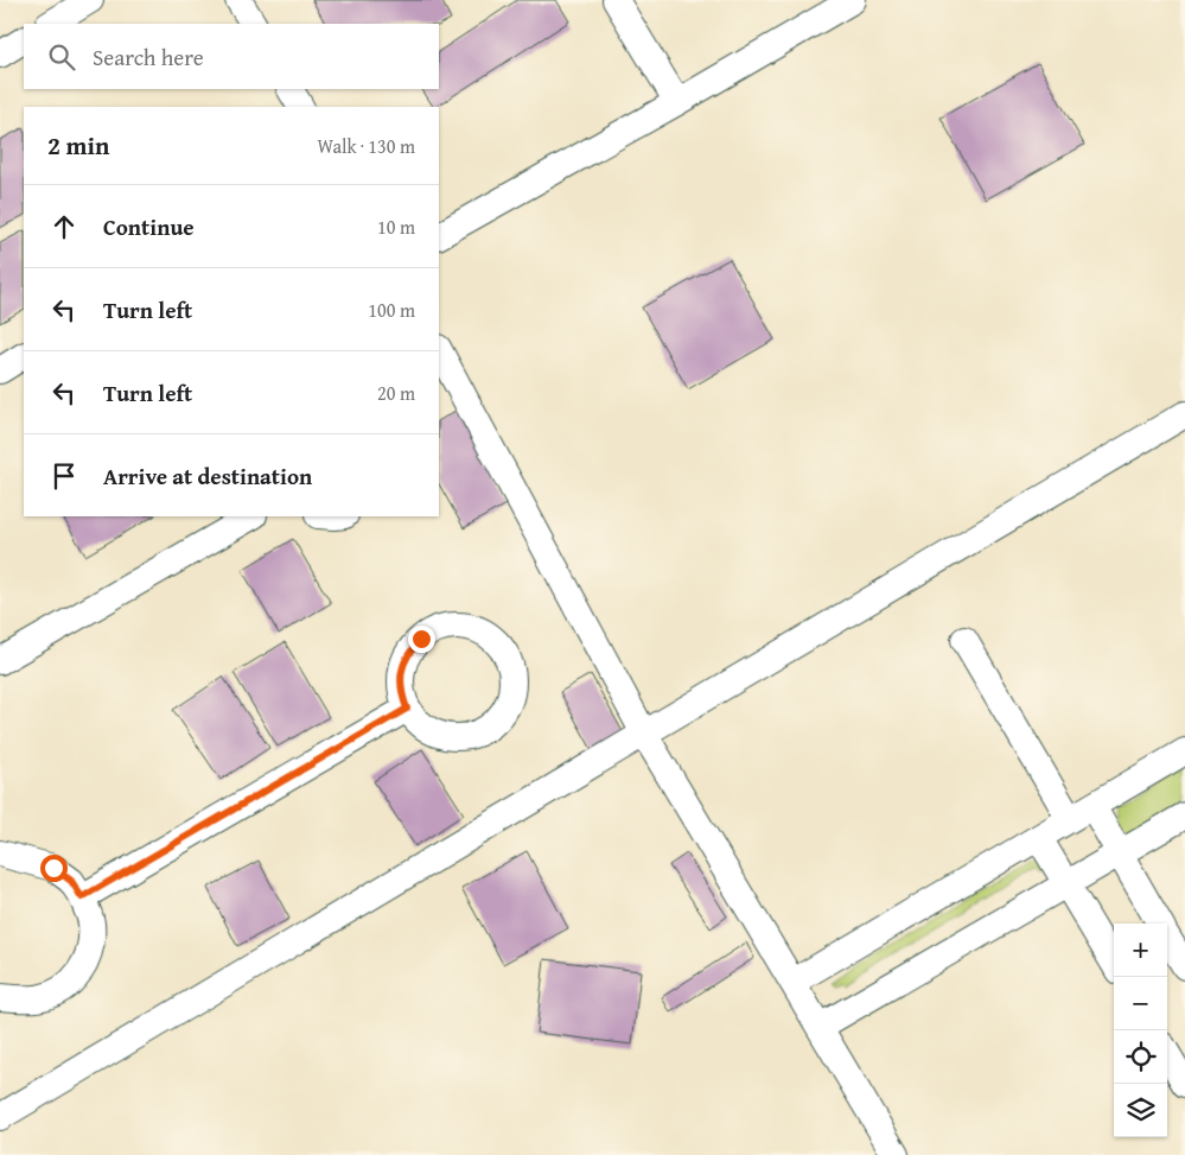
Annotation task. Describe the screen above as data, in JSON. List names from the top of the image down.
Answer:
{
  "page": {
    "search": "Search here",
    "heading": ["2 min", "Walk · 130 m"],
    "list": [
      ["Continue", "10 m"],
      ["Turn left", "100 m"],
      ["Turn left", "20 m"],
      "Arrive at destination"
    ],
    "map_buttons": ["+", "−"]
  }
}
